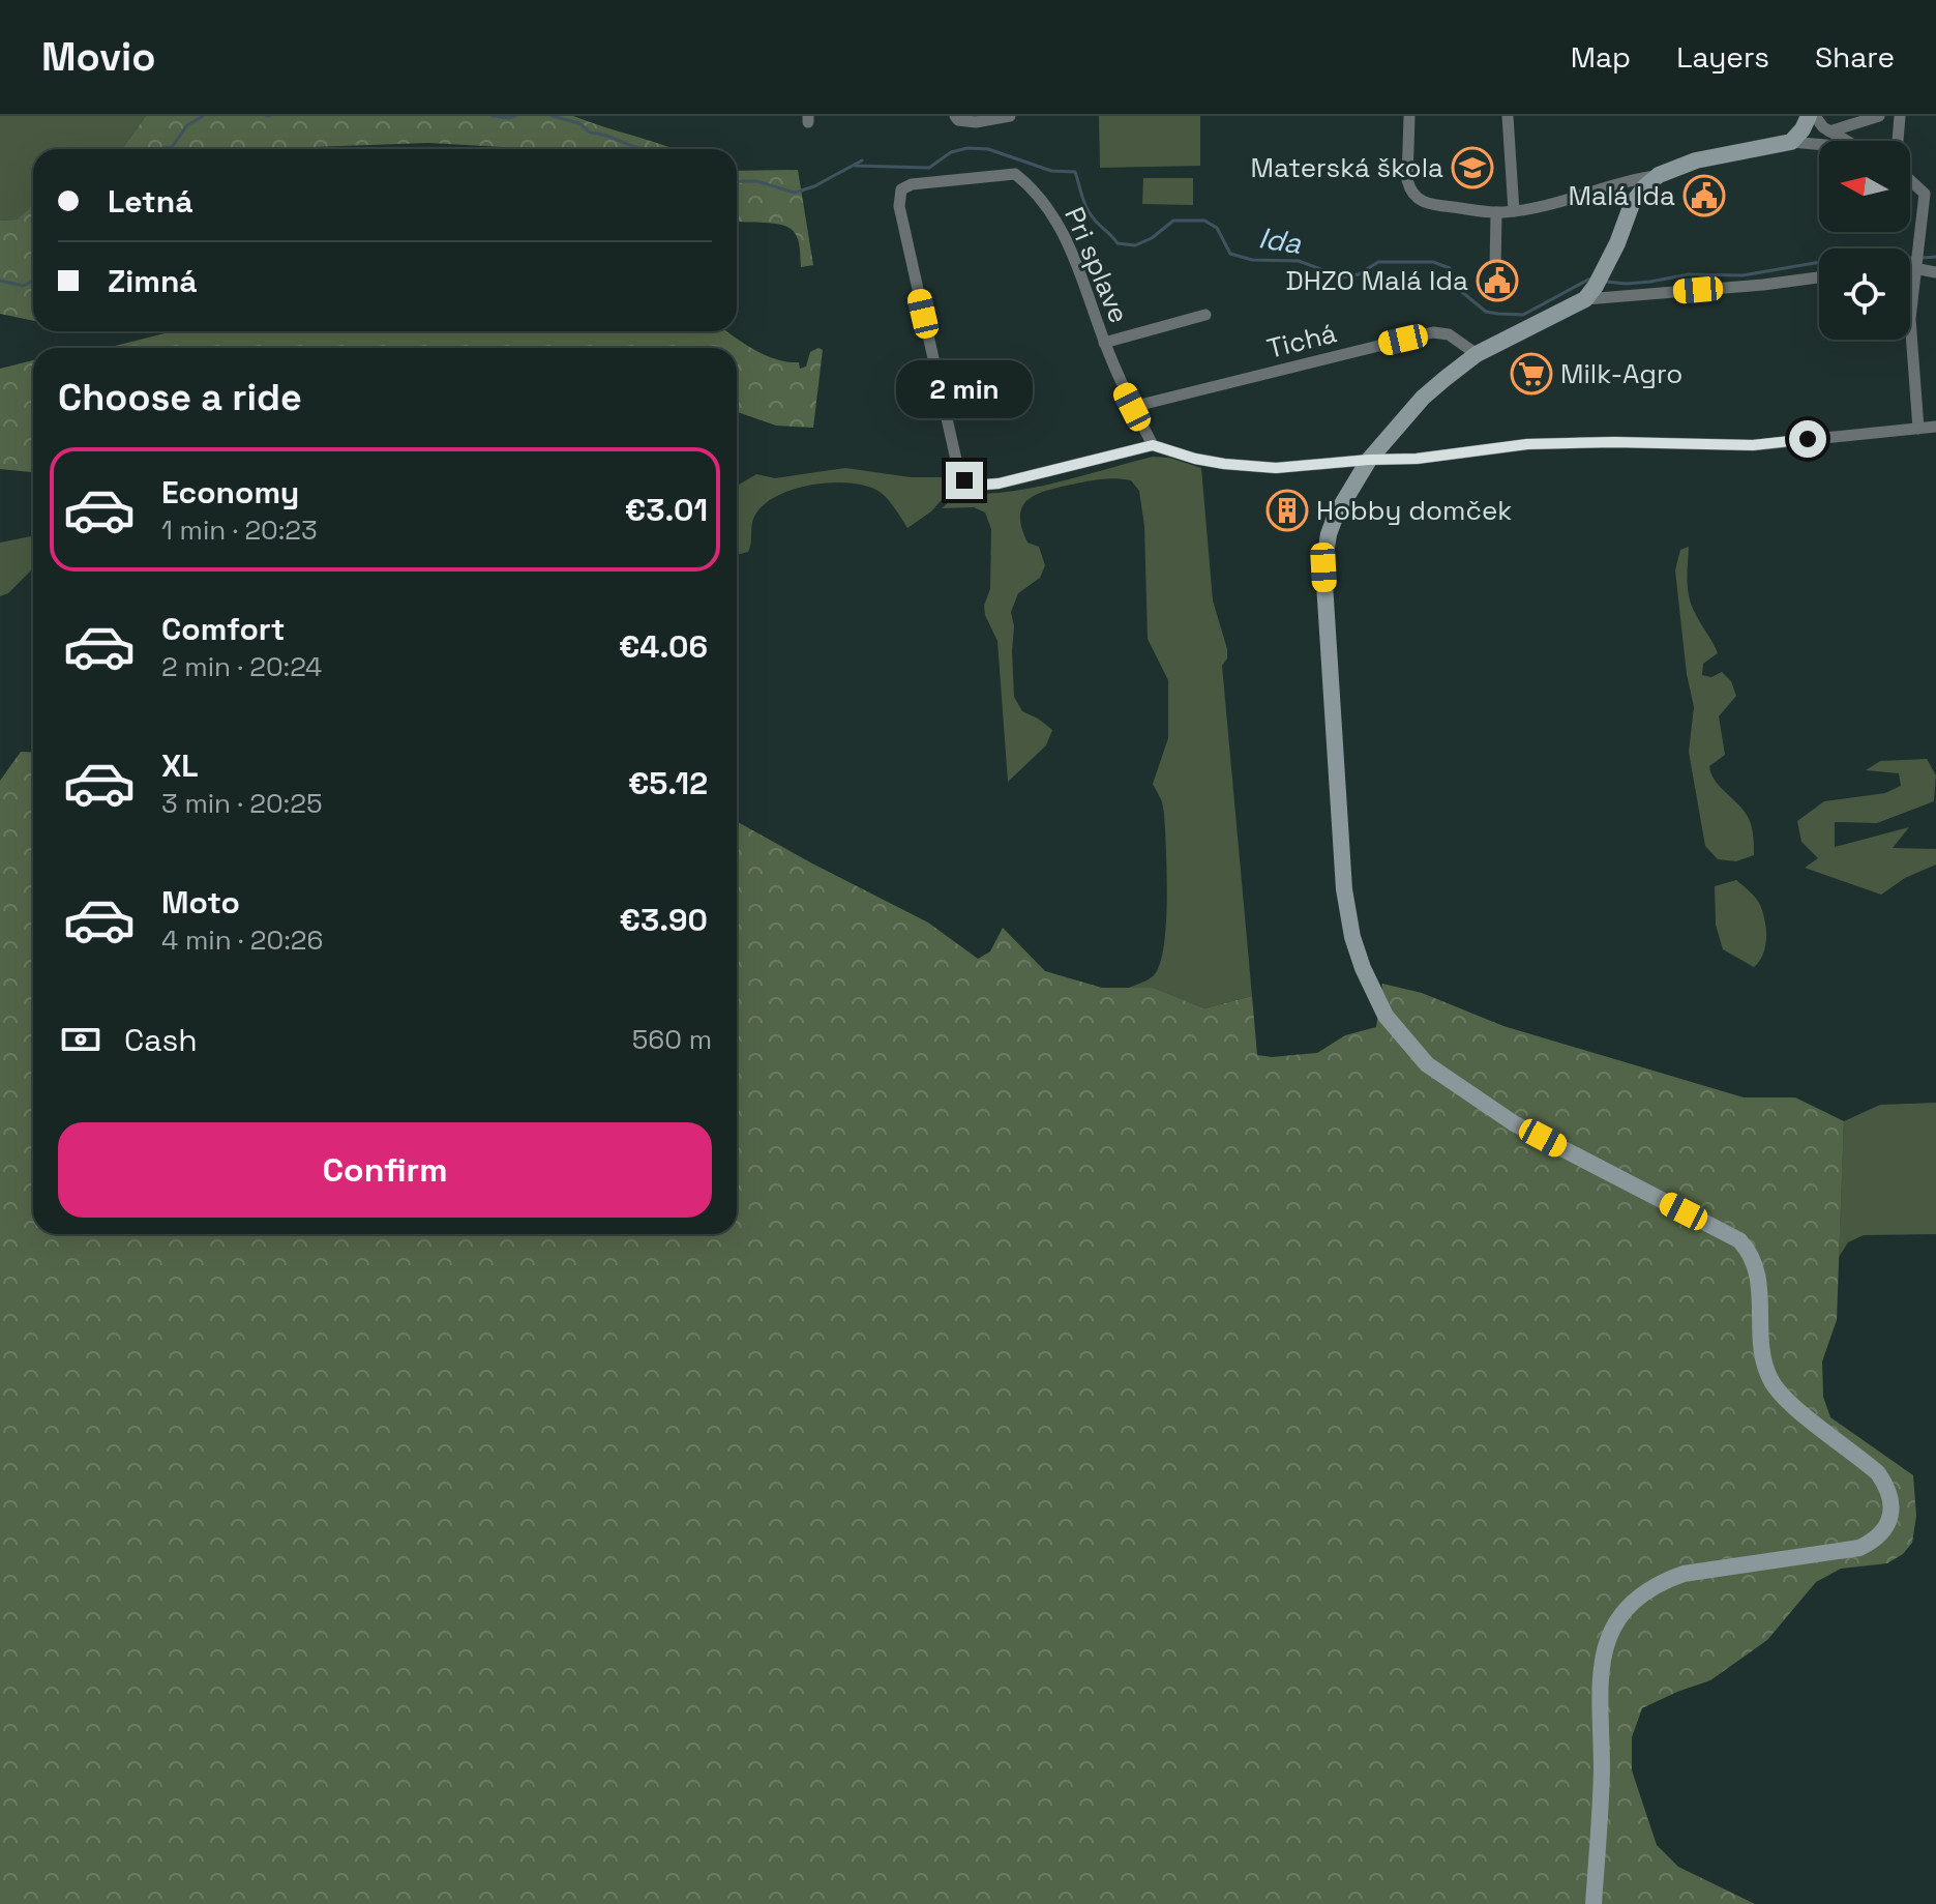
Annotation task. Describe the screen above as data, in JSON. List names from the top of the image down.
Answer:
{
  "streets": {
    "street": ["Pri splave", "Tichá"]
  },
  "crossings": [
    ["Pri splave", "Tichá"]
  ],
  "water": ["Ida"],
  "places": {
    "school or university": ["Materská škola"],
    "public building": ["Malá Ida", "DHZO Malá Ida"],
    "supermarket": ["Milk-Agro"],
    "building": ["Hobby domček"]
  },
  "north": "left",
  "page": {
    "header": "Movio",
    "nav": ["Map", "Layers", "Share"],
    "banner": ["Letná", "Zimná"],
    "heading": "Choose a ride",
    "bubble": "2 min",
    "list": [
      {
        "name": "Economy",
        "note": "1 min · 20:23",
        "value": "€3.01"
      },
      {
        "name": "Comfort",
        "note": "2 min · 20:24",
        "value": "€4.06"
      },
      {
        "name": "XL",
        "note": "3 min · 20:25",
        "value": "€5.12"
      },
      {
        "name": "Moto",
        "note": "4 min · 20:26",
        "value": "€3.90"
      }
    ],
    "pay": ["Cash", "560 m"],
    "buttons": "Confirm"
  }
}
